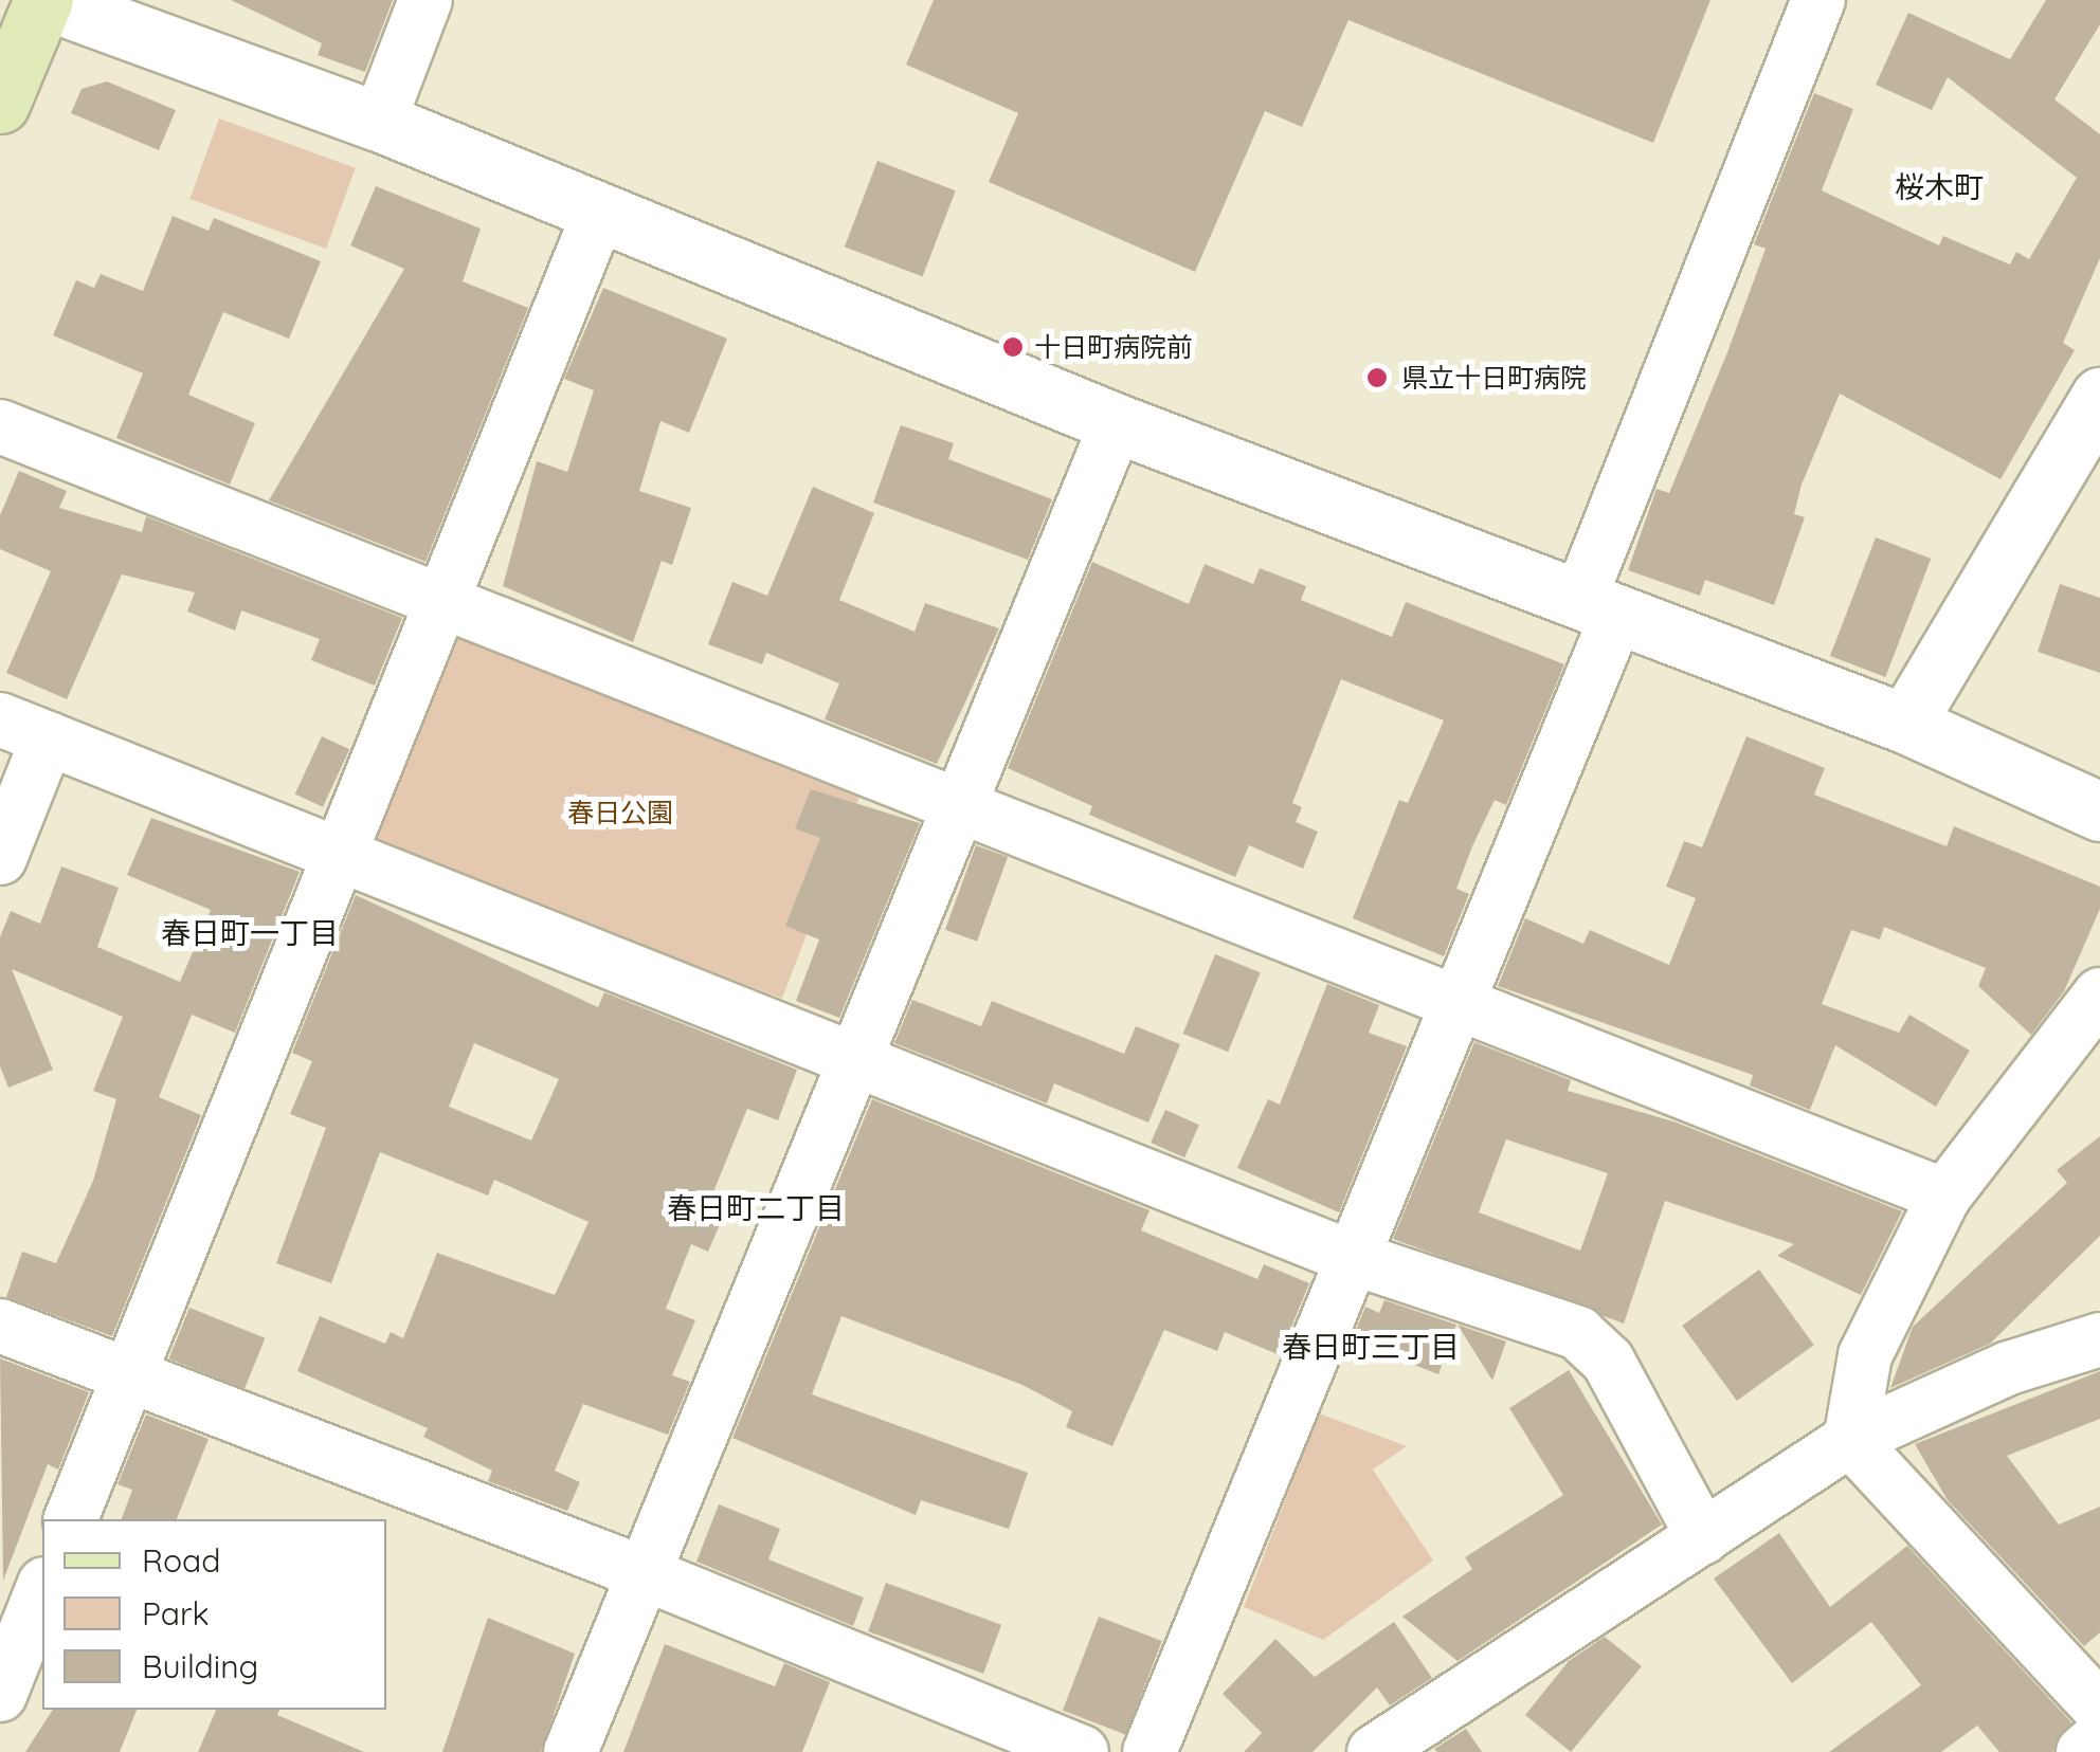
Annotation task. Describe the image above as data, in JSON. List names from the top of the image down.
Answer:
{
  "districts": [
    "桜木町",
    "春日町一丁目",
    "春日町二丁目",
    "春日町三丁目"
  ],
  "parks": ["春日公園"],
  "places": ["十日町病院前", "県立十日町病院"],
  "legend": ["Road", "Park", "Building"]
}
